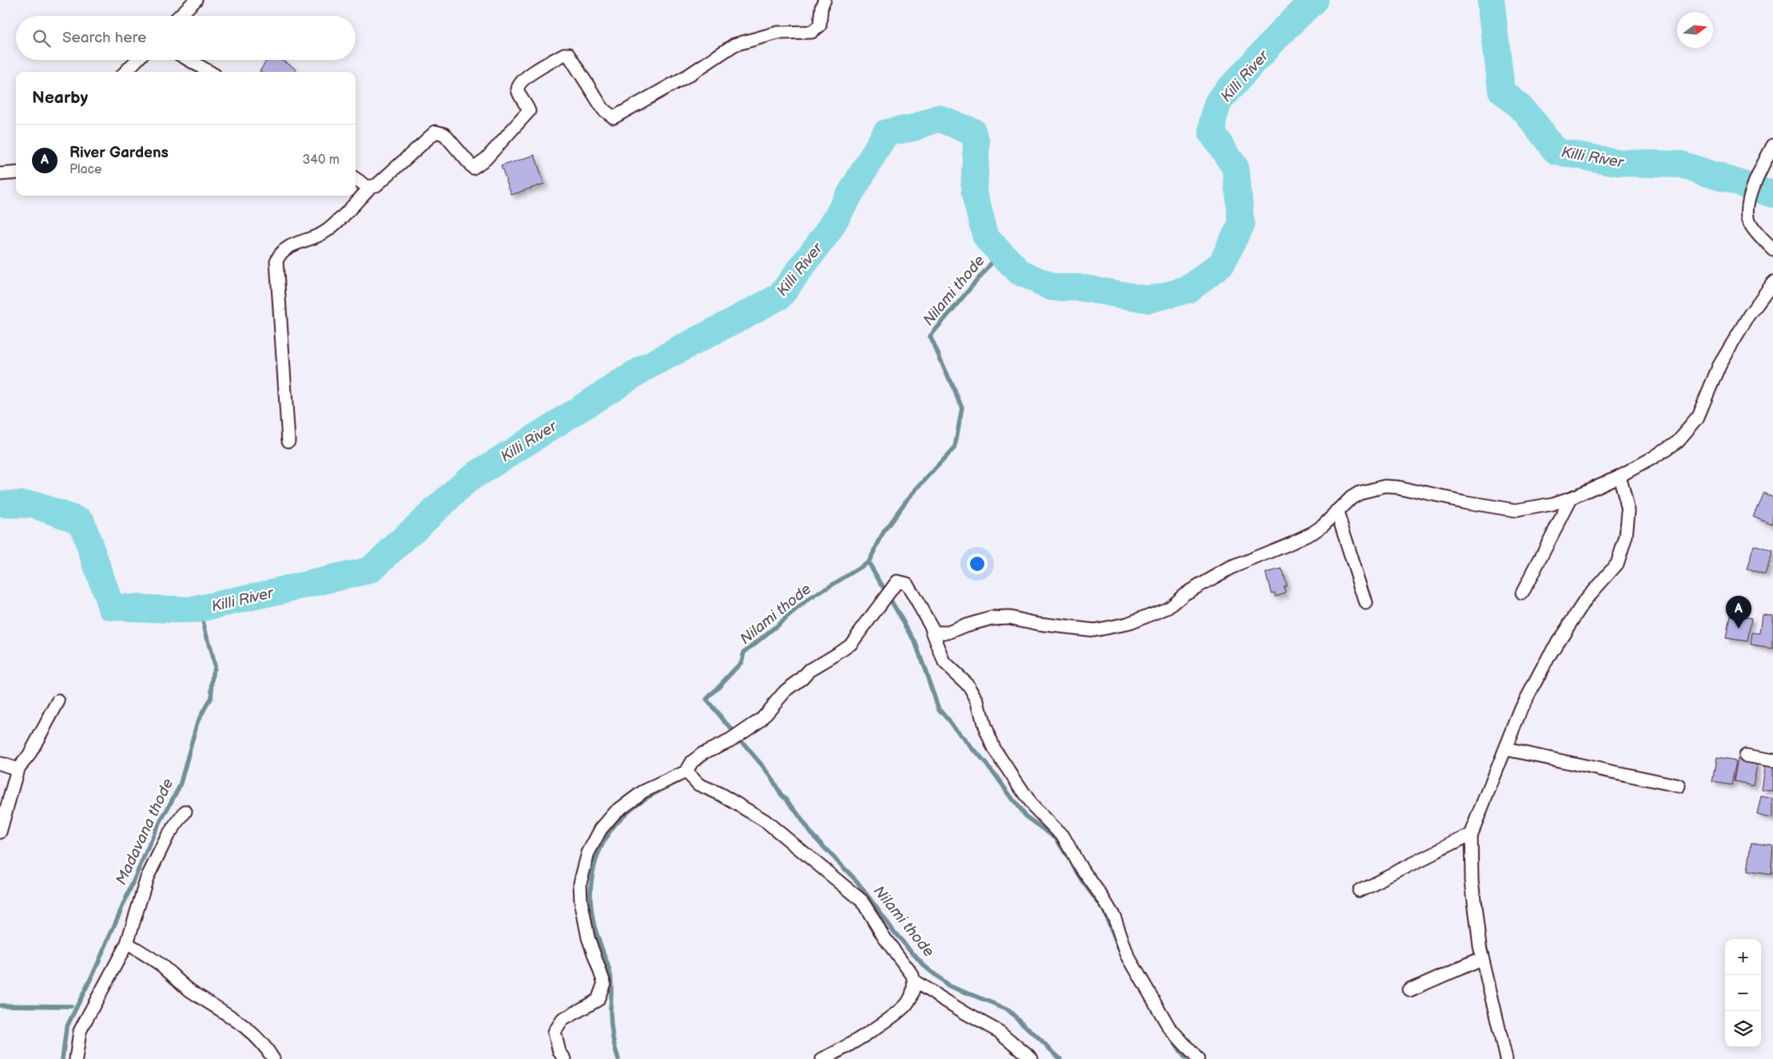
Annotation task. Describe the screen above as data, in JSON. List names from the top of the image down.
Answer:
{
  "water": ["Killi River", "Nilami thode", "Madavana thode"],
  "north": "right",
  "page": {
    "search": "Search here",
    "heading": "Nearby",
    "list": [
      {
        "mark": "A",
        "name": "River Gardens",
        "note": "Place",
        "value": "340 m"
      }
    ],
    "pins": "A",
    "map_buttons": ["+", "−"]
  }
}
